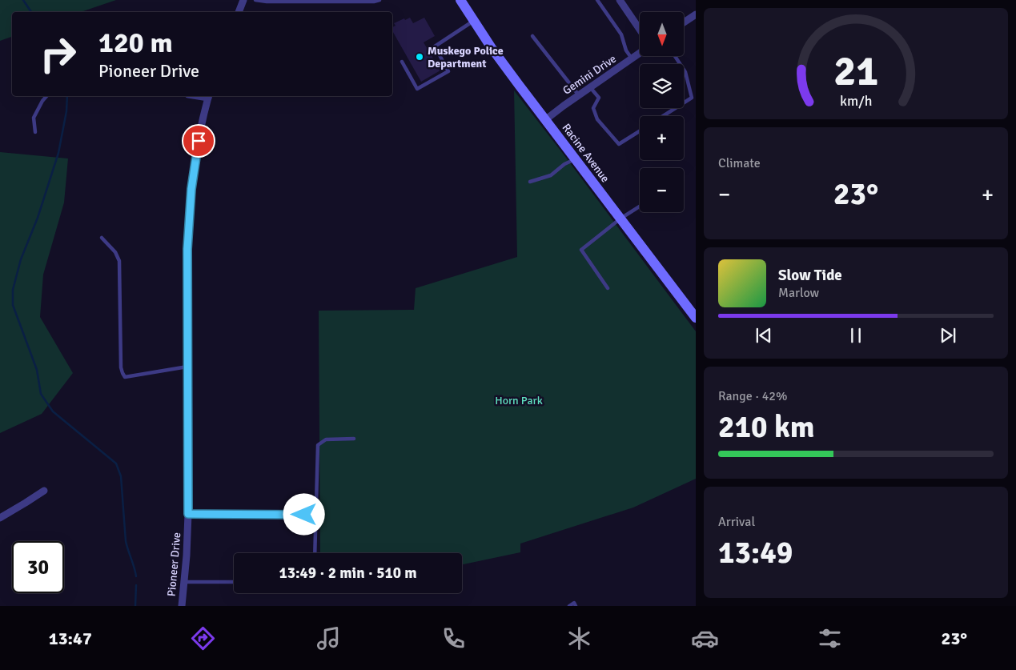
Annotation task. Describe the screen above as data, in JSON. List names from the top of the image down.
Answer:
{
  "streets": {
    "main road": ["Racine Avenue"],
    "street": ["Gemini Drive", "Pioneer Drive"]
  },
  "crossings": [
    ["Gemini Drive", "Racine Avenue"]
  ],
  "parks": ["Horn Park"],
  "places": ["Muskego Police Department"],
  "north": "bottom",
  "page": {
    "map_buttons": ["+", "−"],
    "turn": ["120 m", "Pioneer Drive"],
    "tile": [
      "Climate",
      ["Range · 42%", "210 km"],
      ["Arrival", "13:49"]
    ],
    "heat": ["−", "23°", "+"],
    "song": ["Slow Tide", "Marlow"],
    "limit": "30",
    "trip": "13:49 · 2 min · 510 m",
    "tabs": ["13:47", "23°"],
    "gauge": ["21", "km/h"]
  }
}
